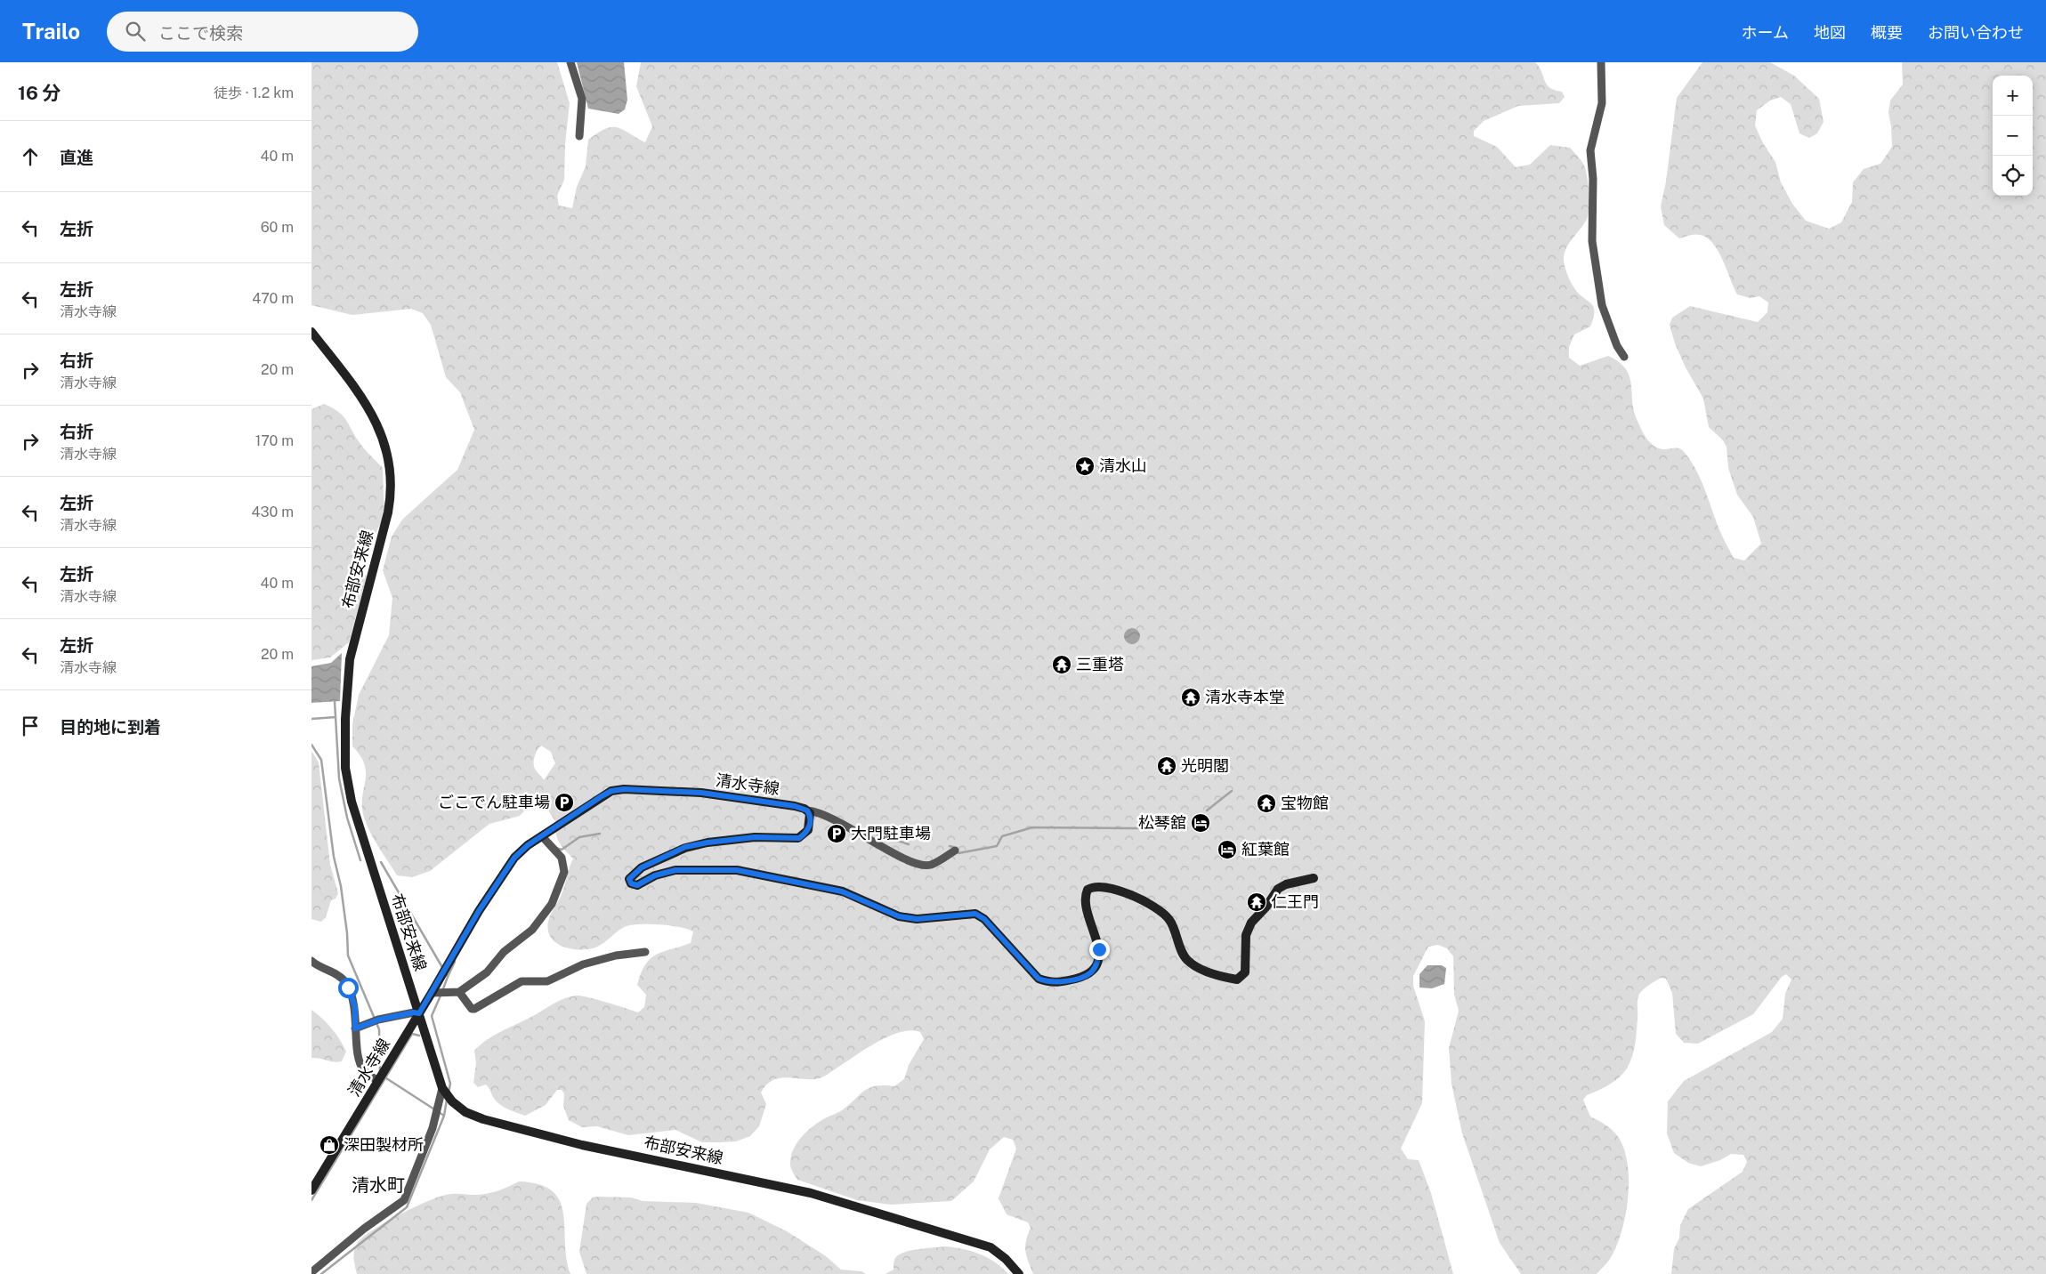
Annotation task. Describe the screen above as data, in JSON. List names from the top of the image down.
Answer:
{
  "streets": {
    "main road": ["布部安来線", "清水寺線"]
  },
  "crossings": [
    ["布部安来線", "清水寺線"]
  ],
  "districts": ["清水町"],
  "places": {
    "place": ["清水山"],
    "temple": [
      "三重塔",
      "清水寺本堂",
      "光明閣",
      "宝物館",
      "仁王門"
    ],
    "parking": ["ごこでん駐車場", "大門駐車場"],
    "hotel": ["松琴舘", "紅葉館"],
    "shop": ["深田製材所"]
  },
  "page": {
    "header": "Trailo",
    "search": "ここで検索",
    "nav": [
      "ホーム",
      "地図",
      "概要",
      "お問い合わせ"
    ],
    "heading": ["16 分", "徒歩 · 1.2 km"],
    "map_buttons": ["+", "−"],
    "list": [
      ["直進", "40 m"],
      ["左折", "60 m"],
      ["左折", "清水寺線", "470 m"],
      ["右折", "清水寺線", "20 m"],
      ["右折", "清水寺線", "170 m"],
      ["左折", "清水寺線", "430 m"],
      ["左折", "清水寺線", "40 m"],
      ["左折", "清水寺線", "20 m"],
      "目的地に到着"
    ]
  }
}
